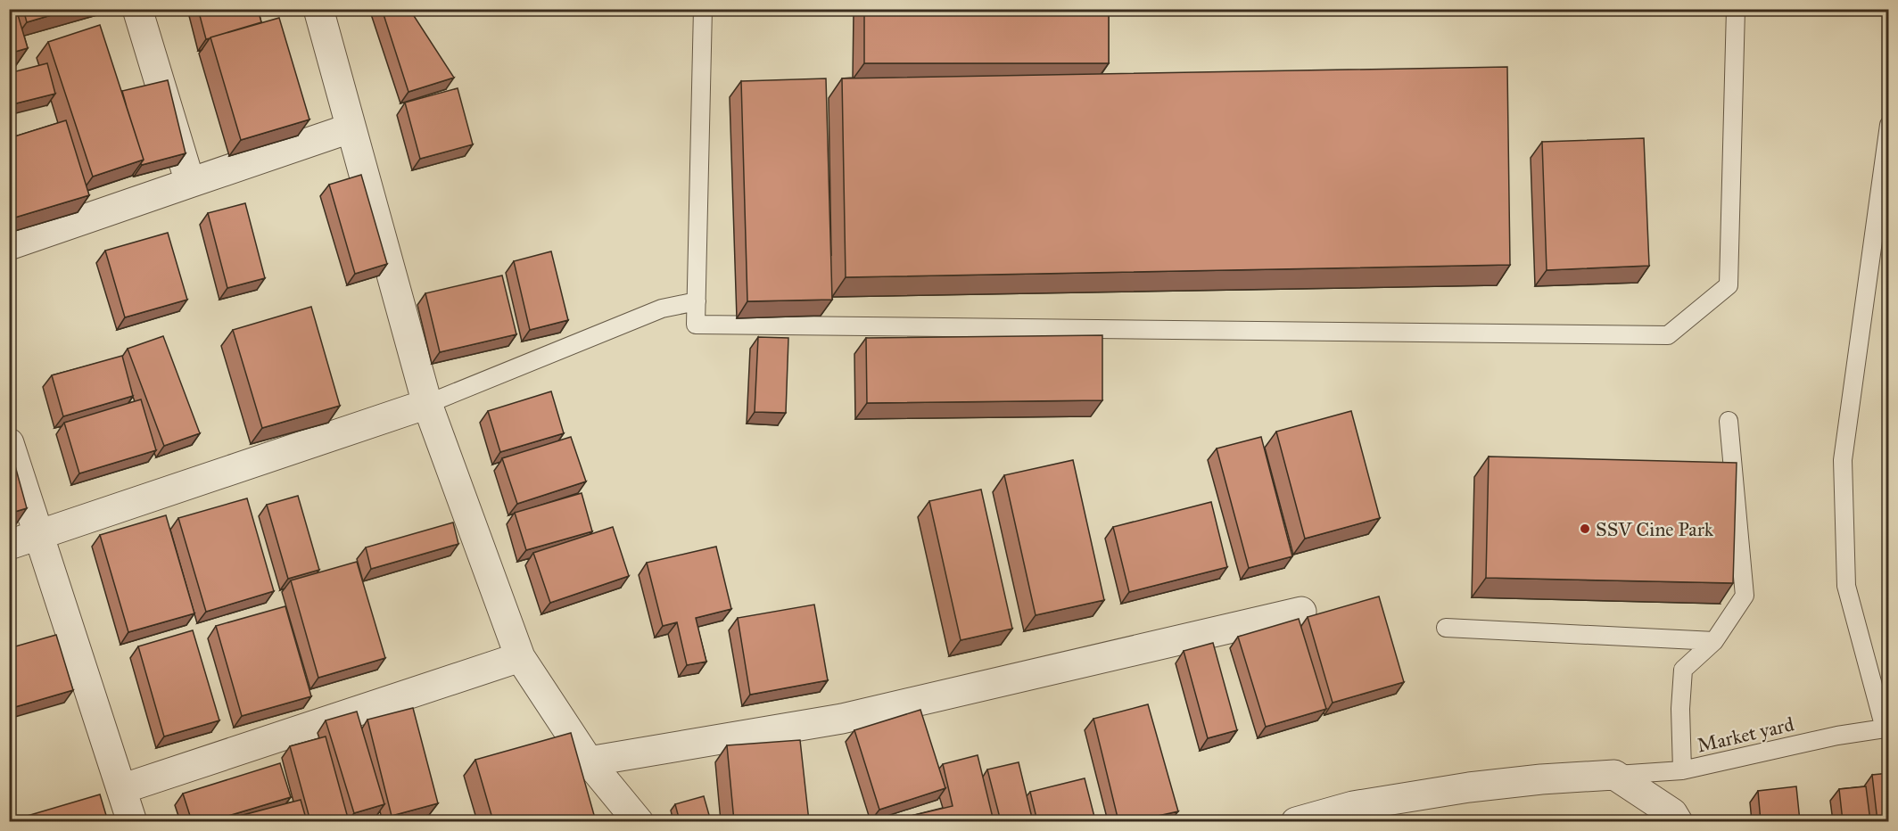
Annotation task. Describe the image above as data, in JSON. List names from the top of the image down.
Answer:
{
  "streets": {
    "lane": ["Market yard"]
  },
  "places": ["SSV Cine Park"]
}
